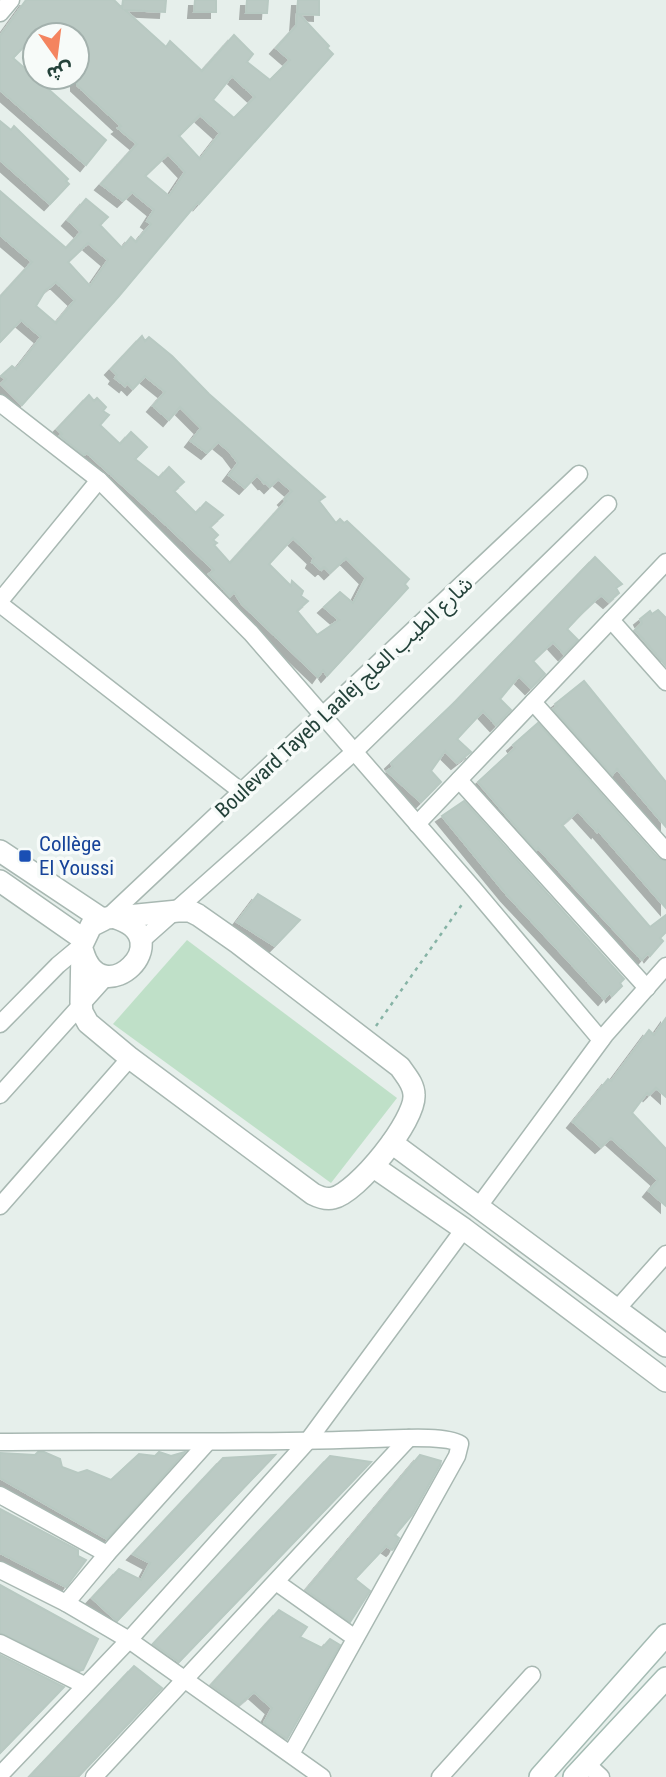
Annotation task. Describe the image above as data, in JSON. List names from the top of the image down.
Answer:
{
  "streets": {
    "street": ["Boulevard Tayeb Laalej شارع الطيب العلج"]
  },
  "places": {
    "transit": ["Collège El Youssi"]
  },
  "north": "bottom"
}
